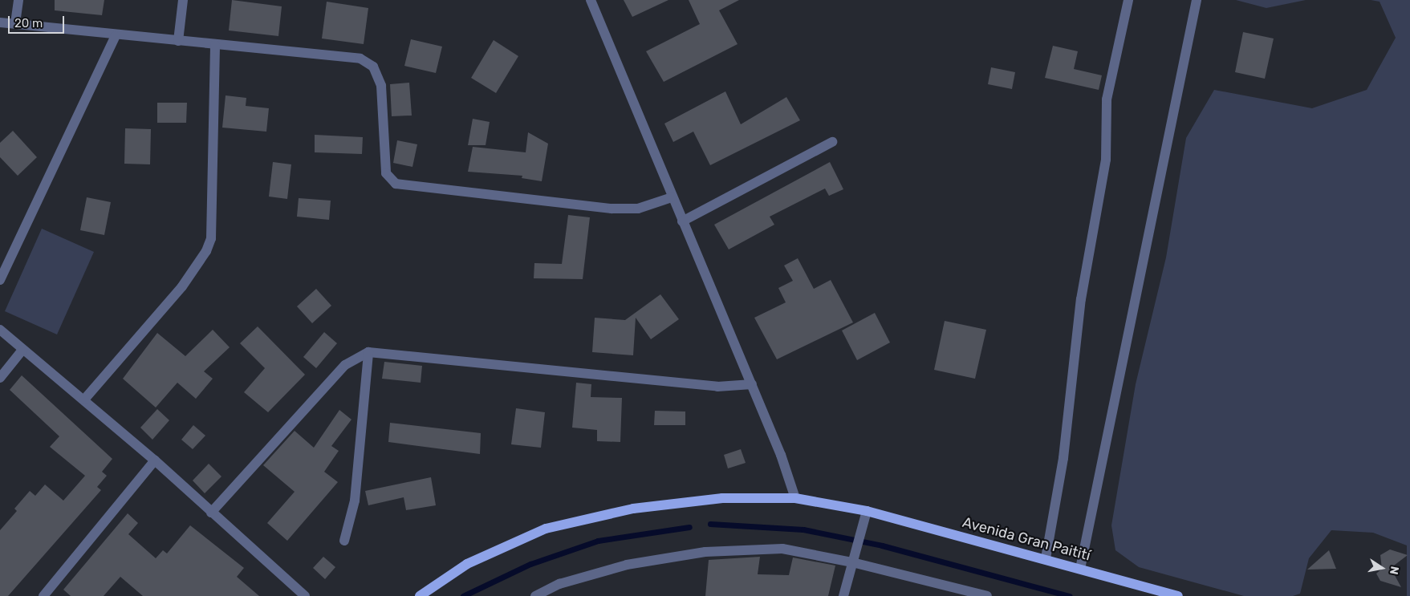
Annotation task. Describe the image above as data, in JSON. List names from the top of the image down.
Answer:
{
  "streets": {
    "main road": ["Avenida Gran Paitití"]
  },
  "scale_bar": "20 m",
  "north": "right"
}
